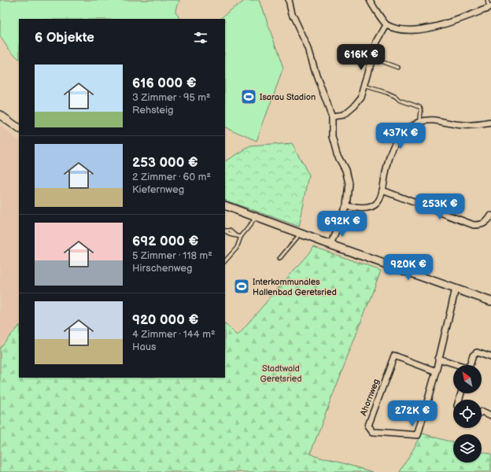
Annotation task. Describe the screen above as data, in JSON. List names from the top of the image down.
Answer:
{
  "streets": {
    "street": ["Ahornweg"]
  },
  "parks": ["Stadtwald Geretsried"],
  "places": {
    "sports": ["Isarau Stadion", "Interkommunales Hallenbad Geretsried"]
  },
  "north": "top left",
  "page": {
    "heading": "6 Objekte",
    "price": [
      "616K €",
      "437K €",
      "253K €",
      "692K €",
      "920K €",
      "272K €"
    ],
    "list": [
      {
        "name": "616 000 €",
        "note": "3 Zimmer · 95 m² · Rehsteig"
      },
      {
        "name": "253 000 €",
        "note": "2 Zimmer · 60 m² · Kiefernweg"
      },
      {
        "name": "692 000 €",
        "note": "5 Zimmer · 118 m² · Hirschenweg"
      },
      {
        "name": "920 000 €",
        "note": "4 Zimmer · 144 m² · Haus"
      }
    ]
  }
}
